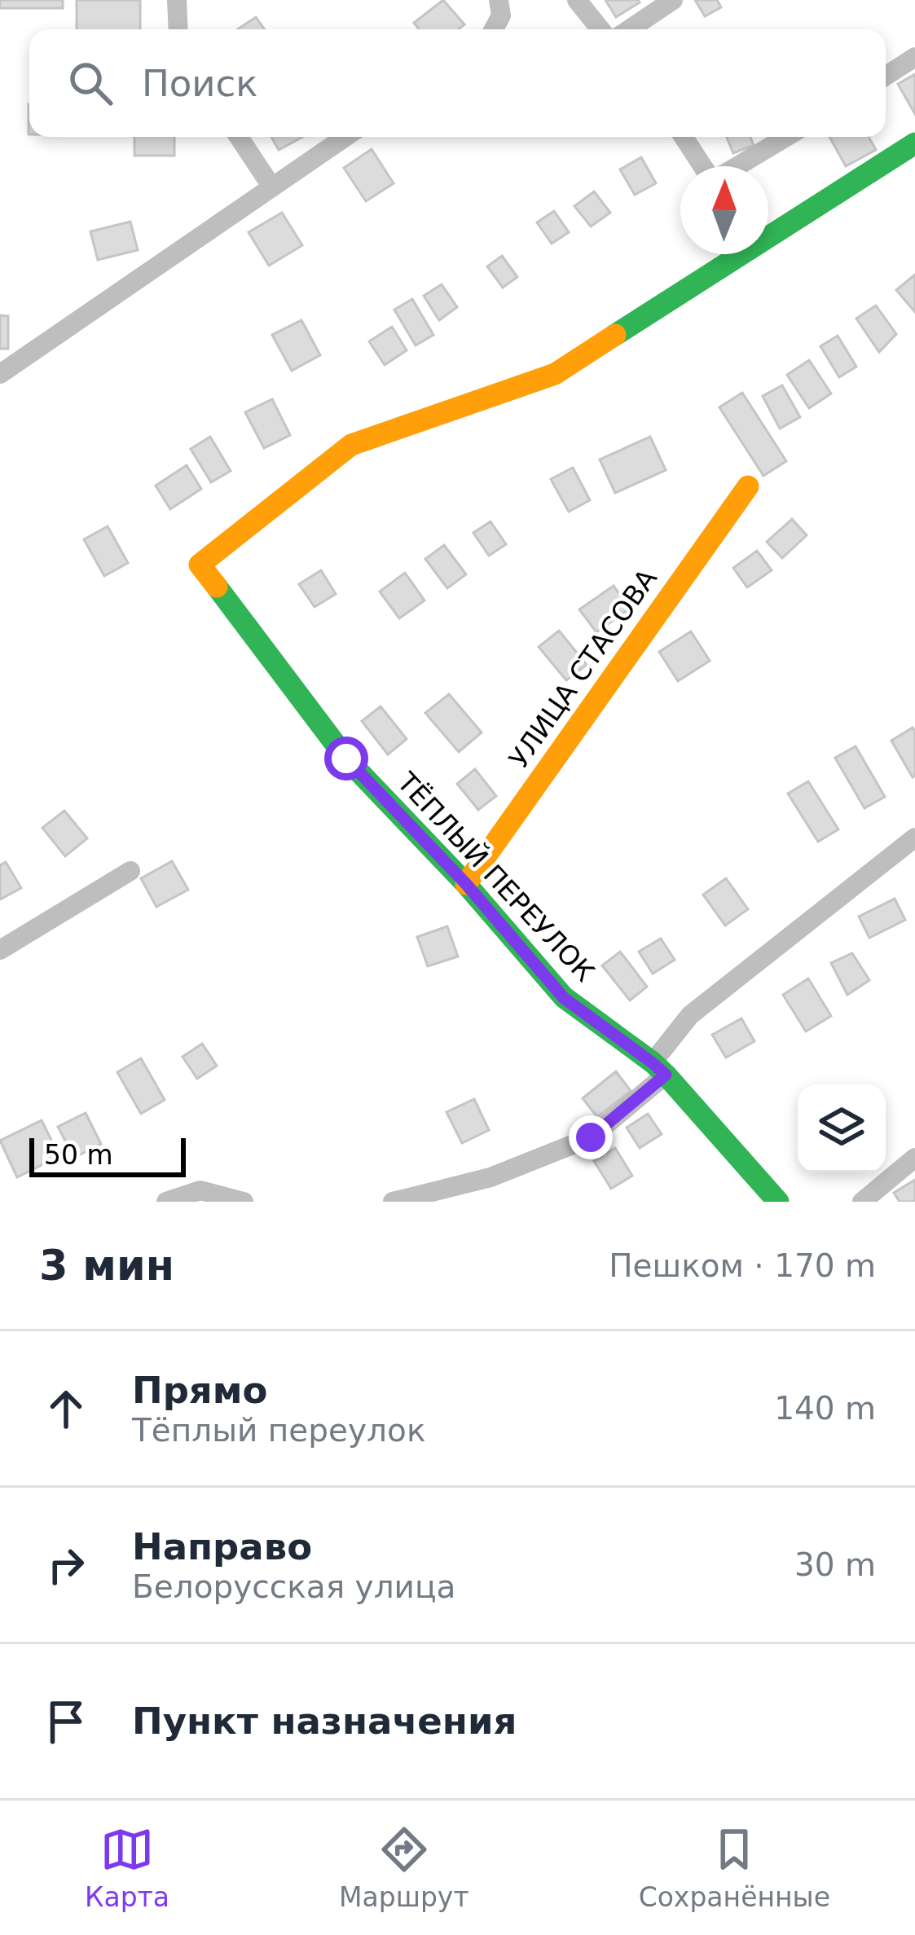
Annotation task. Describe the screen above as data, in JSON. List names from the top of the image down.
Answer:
{
  "streets": {
    "street": ["УЛИЦА СТАСОВА", "ТЁПЛЫЙ ПЕРЕУЛОК"]
  },
  "crossings": [
    ["УЛИЦА СТАСОВА", "ТЁПЛЫЙ ПЕРЕУЛОК"]
  ],
  "scale_bar": "50 m",
  "north": "top",
  "page": {
    "search": "Поиск",
    "scale": "50 m",
    "heading": ["3 мин", "Пешком · 170 m"],
    "list": [
      ["Прямо", "Тёплый переулок", "140 m"],
      ["Направо", "Белорусская улица", "30 m"],
      "Пункт назначения"
    ],
    "nav": ["Карта", "Маршрут", "Сохранённые"]
  }
}
